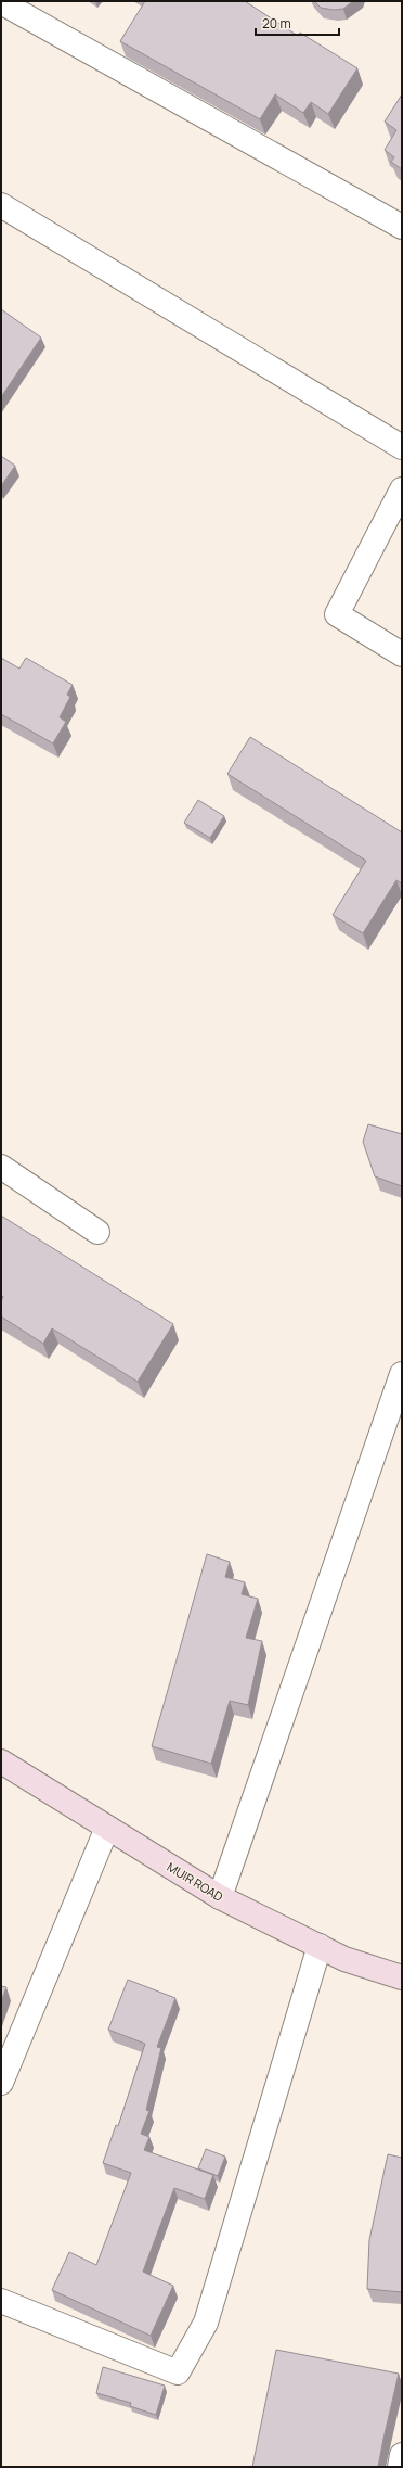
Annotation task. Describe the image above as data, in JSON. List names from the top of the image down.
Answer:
{
  "streets": {
    "main road": ["MUIR ROAD"]
  },
  "scale_bar": "20 m"
}
